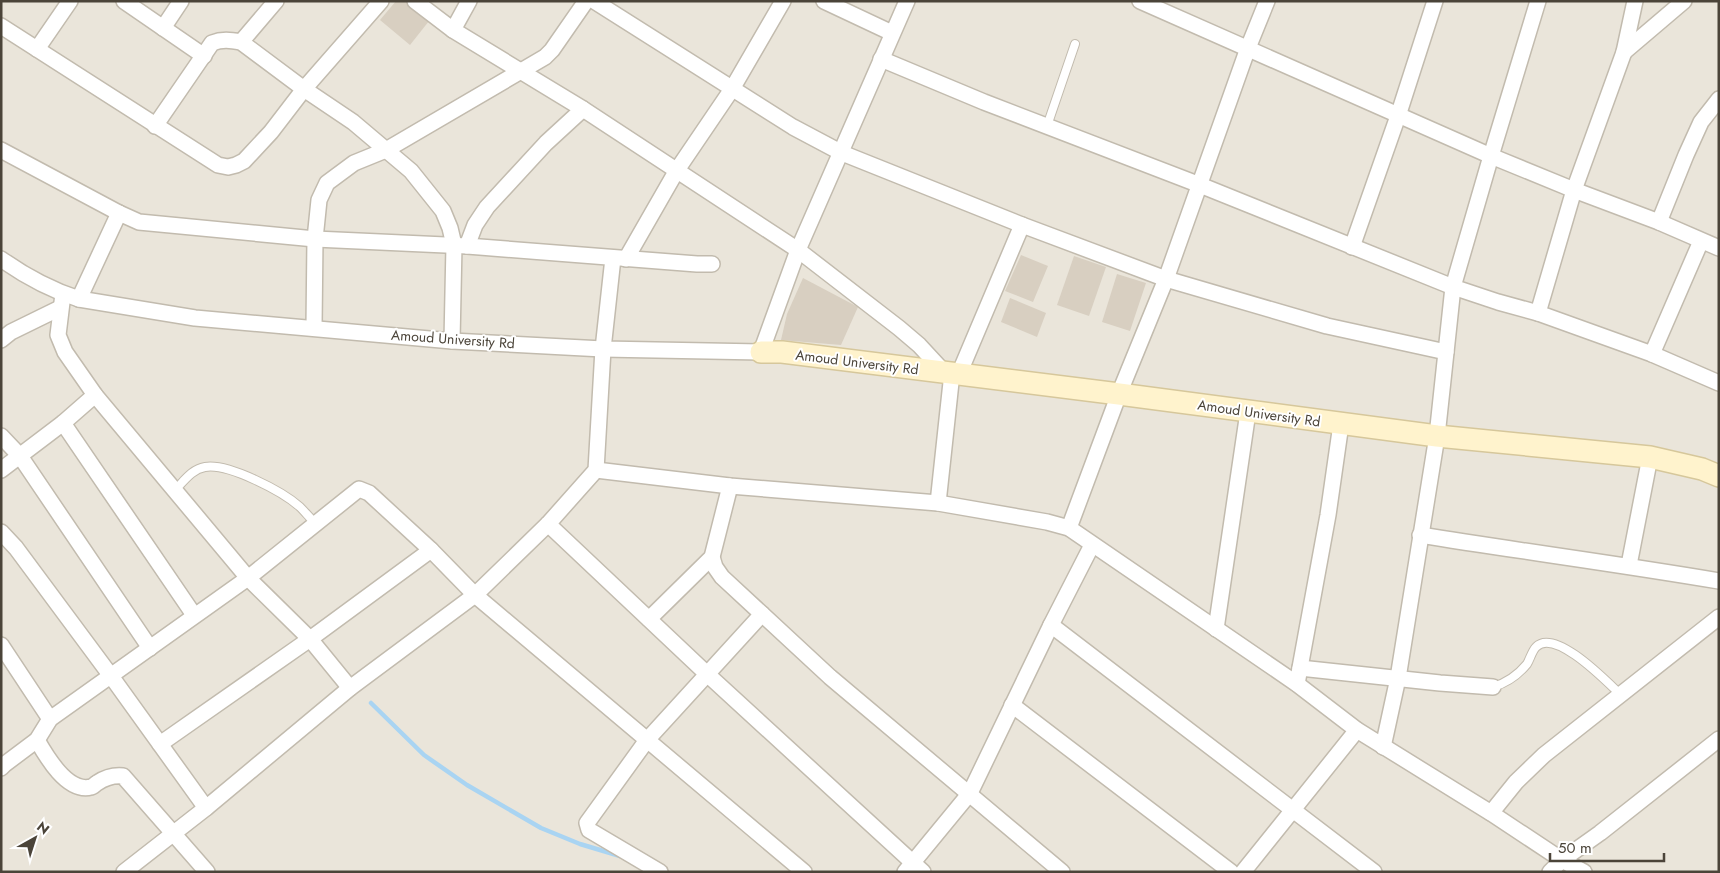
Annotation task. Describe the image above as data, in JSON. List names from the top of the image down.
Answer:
{
  "streets": {
    "street": ["Amoud University Rd"]
  },
  "scale_bar": "50 m",
  "north": "top right"
}
